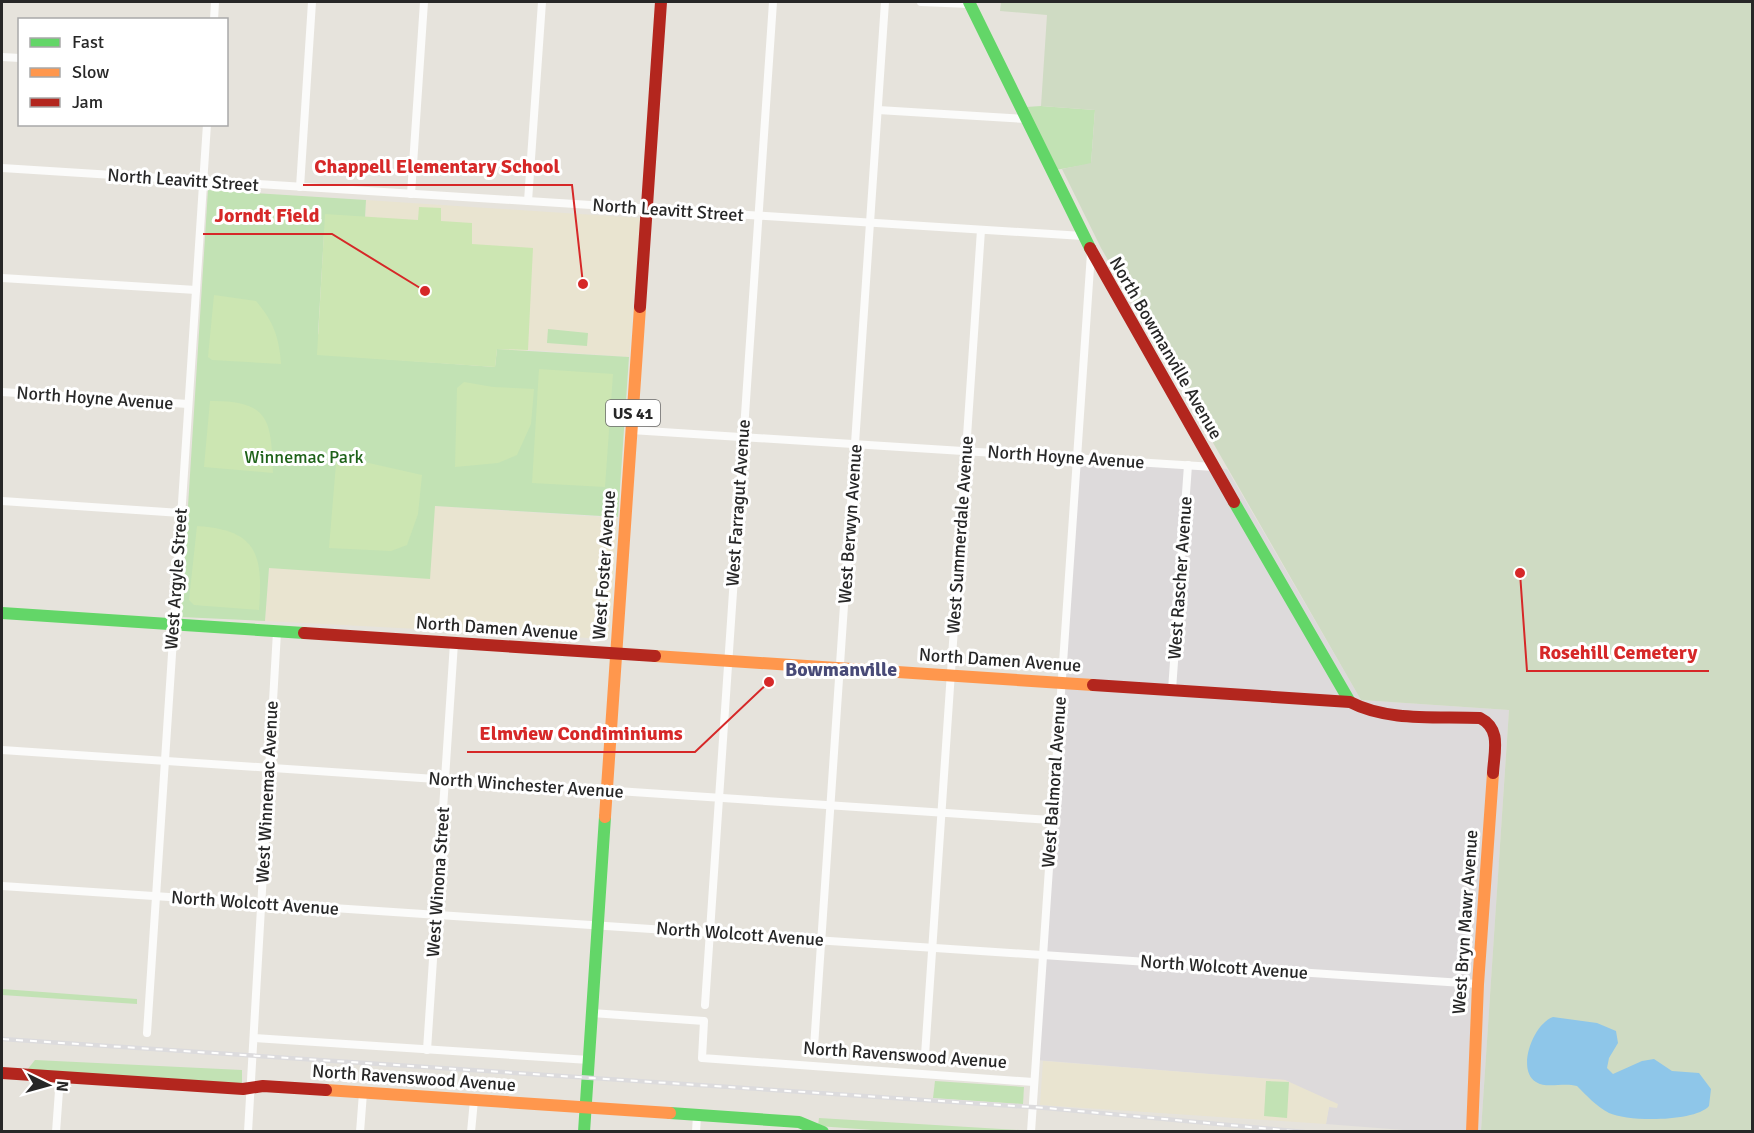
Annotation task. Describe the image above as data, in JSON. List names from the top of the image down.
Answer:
{
  "streets": {
    "street": [
      "North Leavitt Street",
      "North Bowmanville Avenue",
      "North Hoyne Avenue",
      "US 41",
      "West Farragut Avenue",
      "West Berwyn Avenue",
      "West Summerdale Avenue",
      "West Foster Avenue",
      "West Rascher Avenue",
      "West Argyle Street",
      "North Damen Avenue",
      "West Balmoral Avenue",
      "North Winchester Avenue",
      "West Winnemac Avenue",
      "West Winona Street",
      "North Wolcott Avenue",
      "West Bryn Mawr Avenue",
      "North Ravenswood Avenue"
    ]
  },
  "crossings": [
    ["North Leavitt Street", "North Bowmanville Avenue"],
    ["North Leavitt Street", "West Farragut Avenue"],
    ["North Leavitt Street", "West Berwyn Avenue"],
    ["North Leavitt Street", "West Summerdale Avenue"],
    ["North Leavitt Street", "West Foster Avenue"],
    ["North Leavitt Street", "West Argyle Street"],
    ["North Bowmanville Avenue", "North Hoyne Avenue"],
    ["North Bowmanville Avenue", "North Damen Avenue"],
    ["North Bowmanville Avenue", "West Balmoral Avenue"],
    ["North Hoyne Avenue", "West Farragut Avenue"],
    ["North Hoyne Avenue", "West Berwyn Avenue"],
    ["North Hoyne Avenue", "West Summerdale Avenue"],
    ["North Hoyne Avenue", "West Foster Avenue"],
    ["North Hoyne Avenue", "West Rascher Avenue"],
    ["North Hoyne Avenue", "West Argyle Street"],
    ["North Hoyne Avenue", "West Balmoral Avenue"],
    ["West Farragut Avenue", "North Damen Avenue"],
    ["West Farragut Avenue", "North Winchester Avenue"],
    ["West Farragut Avenue", "North Wolcott Avenue"],
    ["West Berwyn Avenue", "North Damen Avenue"],
    ["West Berwyn Avenue", "North Winchester Avenue"],
    ["West Berwyn Avenue", "North Wolcott Avenue"],
    ["West Summerdale Avenue", "North Damen Avenue"],
    ["West Summerdale Avenue", "North Winchester Avenue"],
    ["West Summerdale Avenue", "North Wolcott Avenue"],
    ["West Foster Avenue", "North Damen Avenue"],
    ["West Foster Avenue", "North Winchester Avenue"],
    ["West Foster Avenue", "North Wolcott Avenue"],
    ["West Foster Avenue", "North Ravenswood Avenue"],
    ["West Rascher Avenue", "North Damen Avenue"],
    ["West Argyle Street", "North Damen Avenue"],
    ["West Argyle Street", "North Winchester Avenue"],
    ["West Argyle Street", "North Wolcott Avenue"],
    ["North Damen Avenue", "West Balmoral Avenue"],
    ["North Damen Avenue", "West Winnemac Avenue"],
    ["North Damen Avenue", "West Winona Street"],
    ["North Damen Avenue", "West Bryn Mawr Avenue"],
    ["West Balmoral Avenue", "North Winchester Avenue"],
    ["West Balmoral Avenue", "North Wolcott Avenue"],
    ["West Balmoral Avenue", "North Ravenswood Avenue"],
    ["North Winchester Avenue", "West Winnemac Avenue"],
    ["North Winchester Avenue", "West Winona Street"],
    ["West Winnemac Avenue", "North Wolcott Avenue"],
    ["West Winnemac Avenue", "North Ravenswood Avenue"],
    ["West Winona Street", "North Wolcott Avenue"],
    ["West Winona Street", "North Ravenswood Avenue"],
    ["North Wolcott Avenue", "West Bryn Mawr Avenue"]
  ],
  "districts": ["Bowmanville"],
  "parks": ["Winnemac Park"],
  "places": [
    "Chappell Elementary School",
    "Jorndt Field",
    "Rosehill Cemetery",
    "Elmview Condiminiums"
  ],
  "legend": ["Fast", "Slow", "Jam"],
  "north": "right"
}
